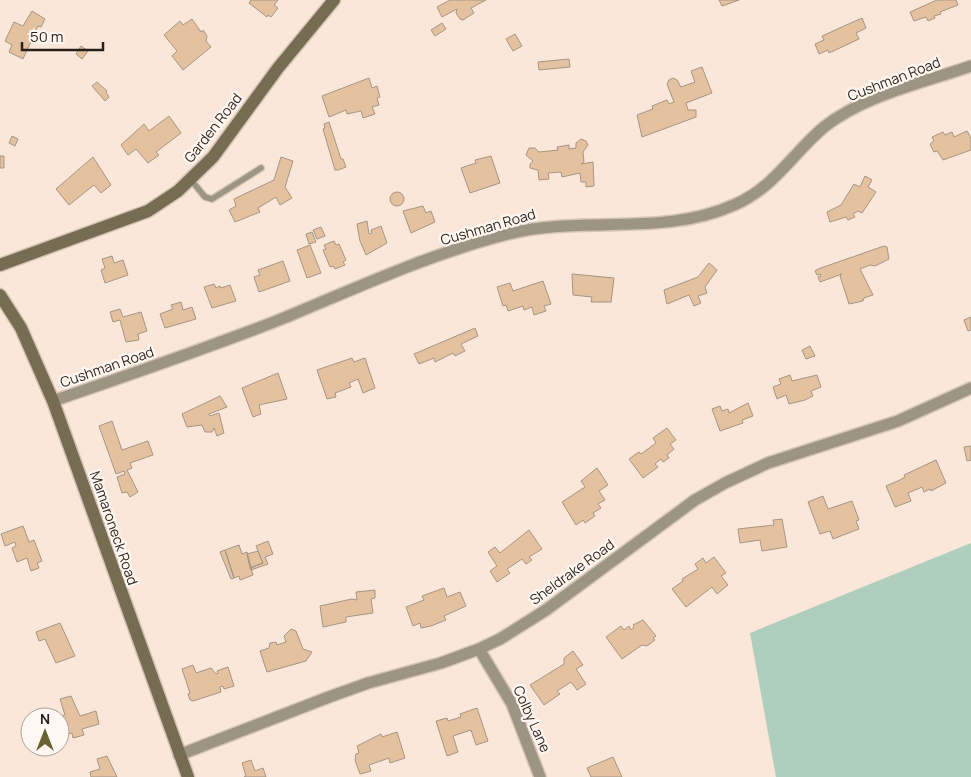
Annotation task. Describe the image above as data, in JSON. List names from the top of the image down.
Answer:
{
  "streets": {
    "street": [
      "Cushman Road",
      "Garden Road",
      "Mamaroneck Road",
      "Sheldrake Road",
      "Colby Lane"
    ]
  },
  "crossings": [
    ["Cushman Road", "Mamaroneck Road"],
    ["Mamaroneck Road", "Sheldrake Road"],
    ["Sheldrake Road", "Colby Lane"]
  ],
  "scale_bar": "50 m",
  "north": "top"
}
